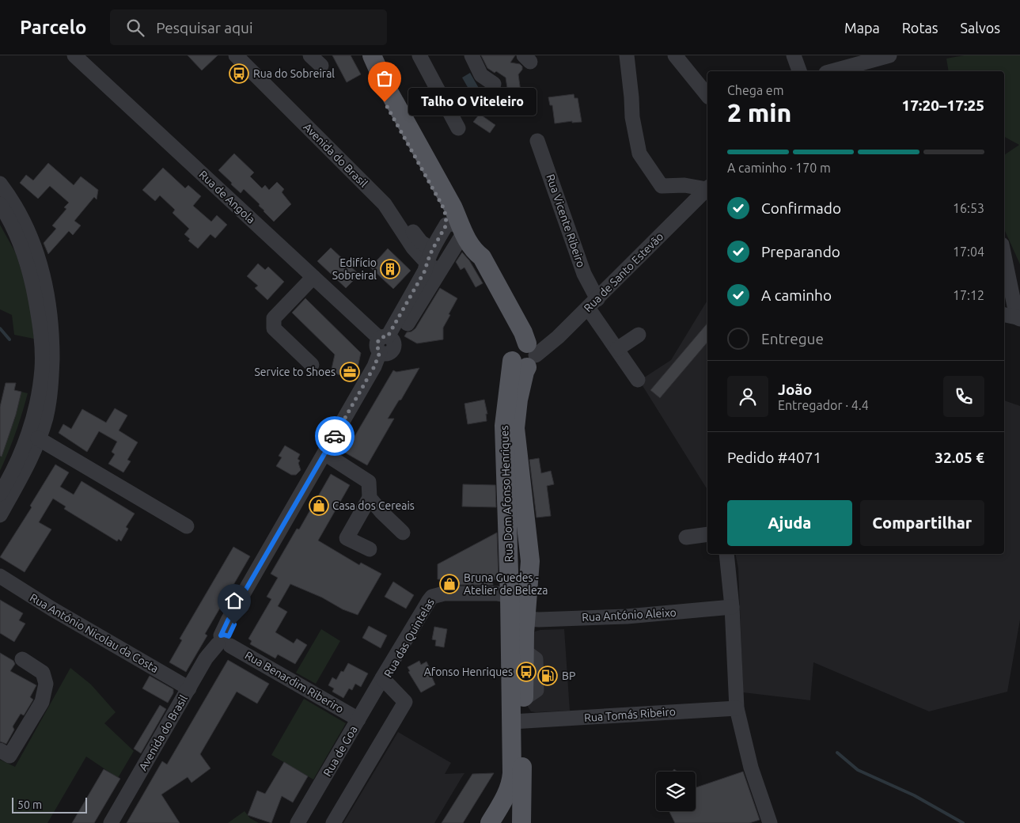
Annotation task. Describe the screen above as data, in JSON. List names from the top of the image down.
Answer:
{
  "streets": {
    "main road": ["Rua Dom Afonso Henriques"],
    "street": [
      "Avenida do Brasil",
      "Rua de Angola",
      "Rua Vicente Ribeiro",
      "Rua de Santo Estevão",
      "Rua António Aleixo",
      "Rua António Nicolau da Costa",
      "Rua das Quintelas",
      "Rua Benardim Riberiro",
      "Rua Tomás Ribeiro",
      "Rua de Goa"
    ]
  },
  "crossings": [
    ["Avenida do Brasil", "Rua de Angola"],
    ["Avenida do Brasil", "Rua António Nicolau da Costa"],
    ["Avenida do Brasil", "Rua Benardim Riberiro"],
    ["Rua Vicente Ribeiro", "Rua de Santo Estevão"],
    ["Rua de Santo Estevão", "Rua Dom Afonso Henriques"],
    ["Rua Dom Afonso Henriques", "Rua António Aleixo"],
    ["Rua Dom Afonso Henriques", "Rua das Quintelas"],
    ["Rua Dom Afonso Henriques", "Rua Tomás Ribeiro"],
    ["Rua das Quintelas", "Rua de Goa"],
    ["Rua Benardim Riberiro", "Rua de Goa"]
  ],
  "places": {
    "bus stop": ["Rua do Sobreiral", "Afonso Henriques"],
    "other": ["Talho O Viteleiro"],
    "building": ["Edifício Sobreiral"],
    "office": ["Service to Shoes"],
    "shop": ["Casa dos Cereais", "Bruna Guedes - Atelier de Beleza"],
    "fuel station": ["BP"]
  },
  "scale_bar": "50 m",
  "page": {
    "header": "Parcelo",
    "search": "Pesquisar aqui",
    "nav": ["Mapa", "Rotas", "Salvos"],
    "heading": ["2 min", "Chega em", "17:20–17:25"],
    "panel": [
      "João",
      "Entregador · 4.4",
      "Pedido #4071",
      "32.05 €"
    ],
    "bubble": "Talho O Viteleiro",
    "bar": "A caminho · 170 m",
    "list": [
      ["Confirmado", "16:53"],
      ["Preparando", "17:04"],
      ["A caminho", "17:12"],
      "Entregue"
    ],
    "buttons": ["Ajuda", "Compartilhar"],
    "scale": "50 m"
  }
}
